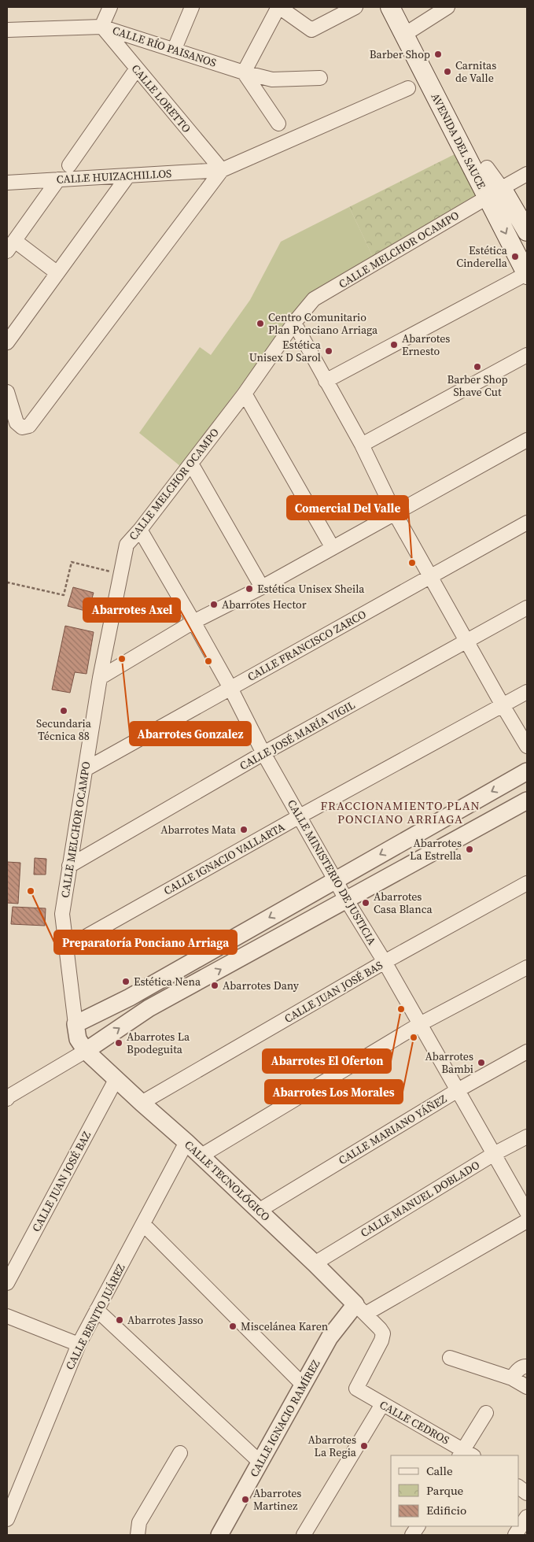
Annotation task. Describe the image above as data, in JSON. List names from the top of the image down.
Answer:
{
  "streets": {
    "main road": ["AVENIDA DEL SAUCE"],
    "street": [
      "CALLE RÍO PAISANOS",
      "CALLE LORETTO",
      "CALLE HUIZACHILLOS",
      "CALLE MELCHOR OCAMPO",
      "CALLE FRANCISCO ZARCO",
      "CALLE JOSÉ MARÍA VIGIL",
      "CALLE IGNACIO VALLARTA",
      "CALLE MINISTERIO DE JUSTICIA",
      "CALLE JUAN JOSÉ BAS",
      "CALLE MARIANO YÁÑEZ",
      "CALLE TECNOLÓGICO",
      "CALLE JUAN JOSÉ BAZ",
      "CALLE MANUEL DOBLADO",
      "CALLE BENITO JUÁREZ",
      "CALLE IGNACIO RAMÍREZ",
      "CALLE CEDROS"
    ]
  },
  "crossings": [
    ["CALLE RÍO PAISANOS", "CALLE LORETTO"],
    ["CALLE LORETTO", "CALLE HUIZACHILLOS"],
    ["AVENIDA DEL SAUCE", "CALLE MELCHOR OCAMPO"],
    ["CALLE MELCHOR OCAMPO", "CALLE FRANCISCO ZARCO"],
    ["CALLE MELCHOR OCAMPO", "CALLE JOSÉ MARÍA VIGIL"],
    ["CALLE MELCHOR OCAMPO", "CALLE IGNACIO VALLARTA"],
    ["CALLE MELCHOR OCAMPO", "CALLE MINISTERIO DE JUSTICIA"],
    ["CALLE MELCHOR OCAMPO", "CALLE TECNOLÓGICO"],
    ["CALLE FRANCISCO ZARCO", "CALLE MINISTERIO DE JUSTICIA"],
    ["CALLE JOSÉ MARÍA VIGIL", "CALLE MINISTERIO DE JUSTICIA"],
    ["CALLE IGNACIO VALLARTA", "CALLE MINISTERIO DE JUSTICIA"],
    ["CALLE MINISTERIO DE JUSTICIA", "CALLE JUAN JOSÉ BAS"],
    ["CALLE MINISTERIO DE JUSTICIA", "CALLE MARIANO YÁÑEZ"],
    ["CALLE MINISTERIO DE JUSTICIA", "CALLE MANUEL DOBLADO"],
    ["CALLE JUAN JOSÉ BAS", "CALLE TECNOLÓGICO"],
    ["CALLE MARIANO YÁÑEZ", "CALLE TECNOLÓGICO"],
    ["CALLE TECNOLÓGICO", "CALLE JUAN JOSÉ BAZ"],
    ["CALLE TECNOLÓGICO", "CALLE MANUEL DOBLADO"],
    ["CALLE TECNOLÓGICO", "CALLE BENITO JUÁREZ"],
    ["CALLE TECNOLÓGICO", "CALLE IGNACIO RAMÍREZ"],
    ["CALLE TECNOLÓGICO", "CALLE CEDROS"],
    ["CALLE IGNACIO RAMÍREZ", "CALLE CEDROS"]
  ],
  "districts": ["FRACCIONAMIENTO PLAN PONCIANO ARRIAGA"],
  "places": [
    "Barber Shop",
    "Carnitas de Valle",
    "Estética Cinderella",
    "Centro Comunitario Plan Ponciano Arriaga",
    "Abarrotes Ernesto",
    "Estética Unisex D Sarol",
    "Barber Shop Shave Cut",
    "Comercial Del Valle",
    "Estética Unisex Sheila",
    "Abarrotes Hector",
    "Abarrotes Gonzalez",
    "Abarrotes Axel",
    "Secundaria Técnica 88",
    "Abarrotes Mata",
    "Abarrotes La Estrella",
    "Preparatoría Ponciano Arriaga",
    "Abarrotes Casa Blanca",
    "Estética Nena",
    "Abarrotes Dany",
    "Abarrotes El Oferton",
    "Abarrotes Los Morales",
    "Abarrotes La Bpodeguita",
    "Abarrotes Bambi",
    "Abarrotes Jasso",
    "Miscelánea Karen",
    "Abarrotes La Regia",
    "Abarrotes Martinez"
  ],
  "legend": ["Calle", "Parque", "Edificio"]
}
